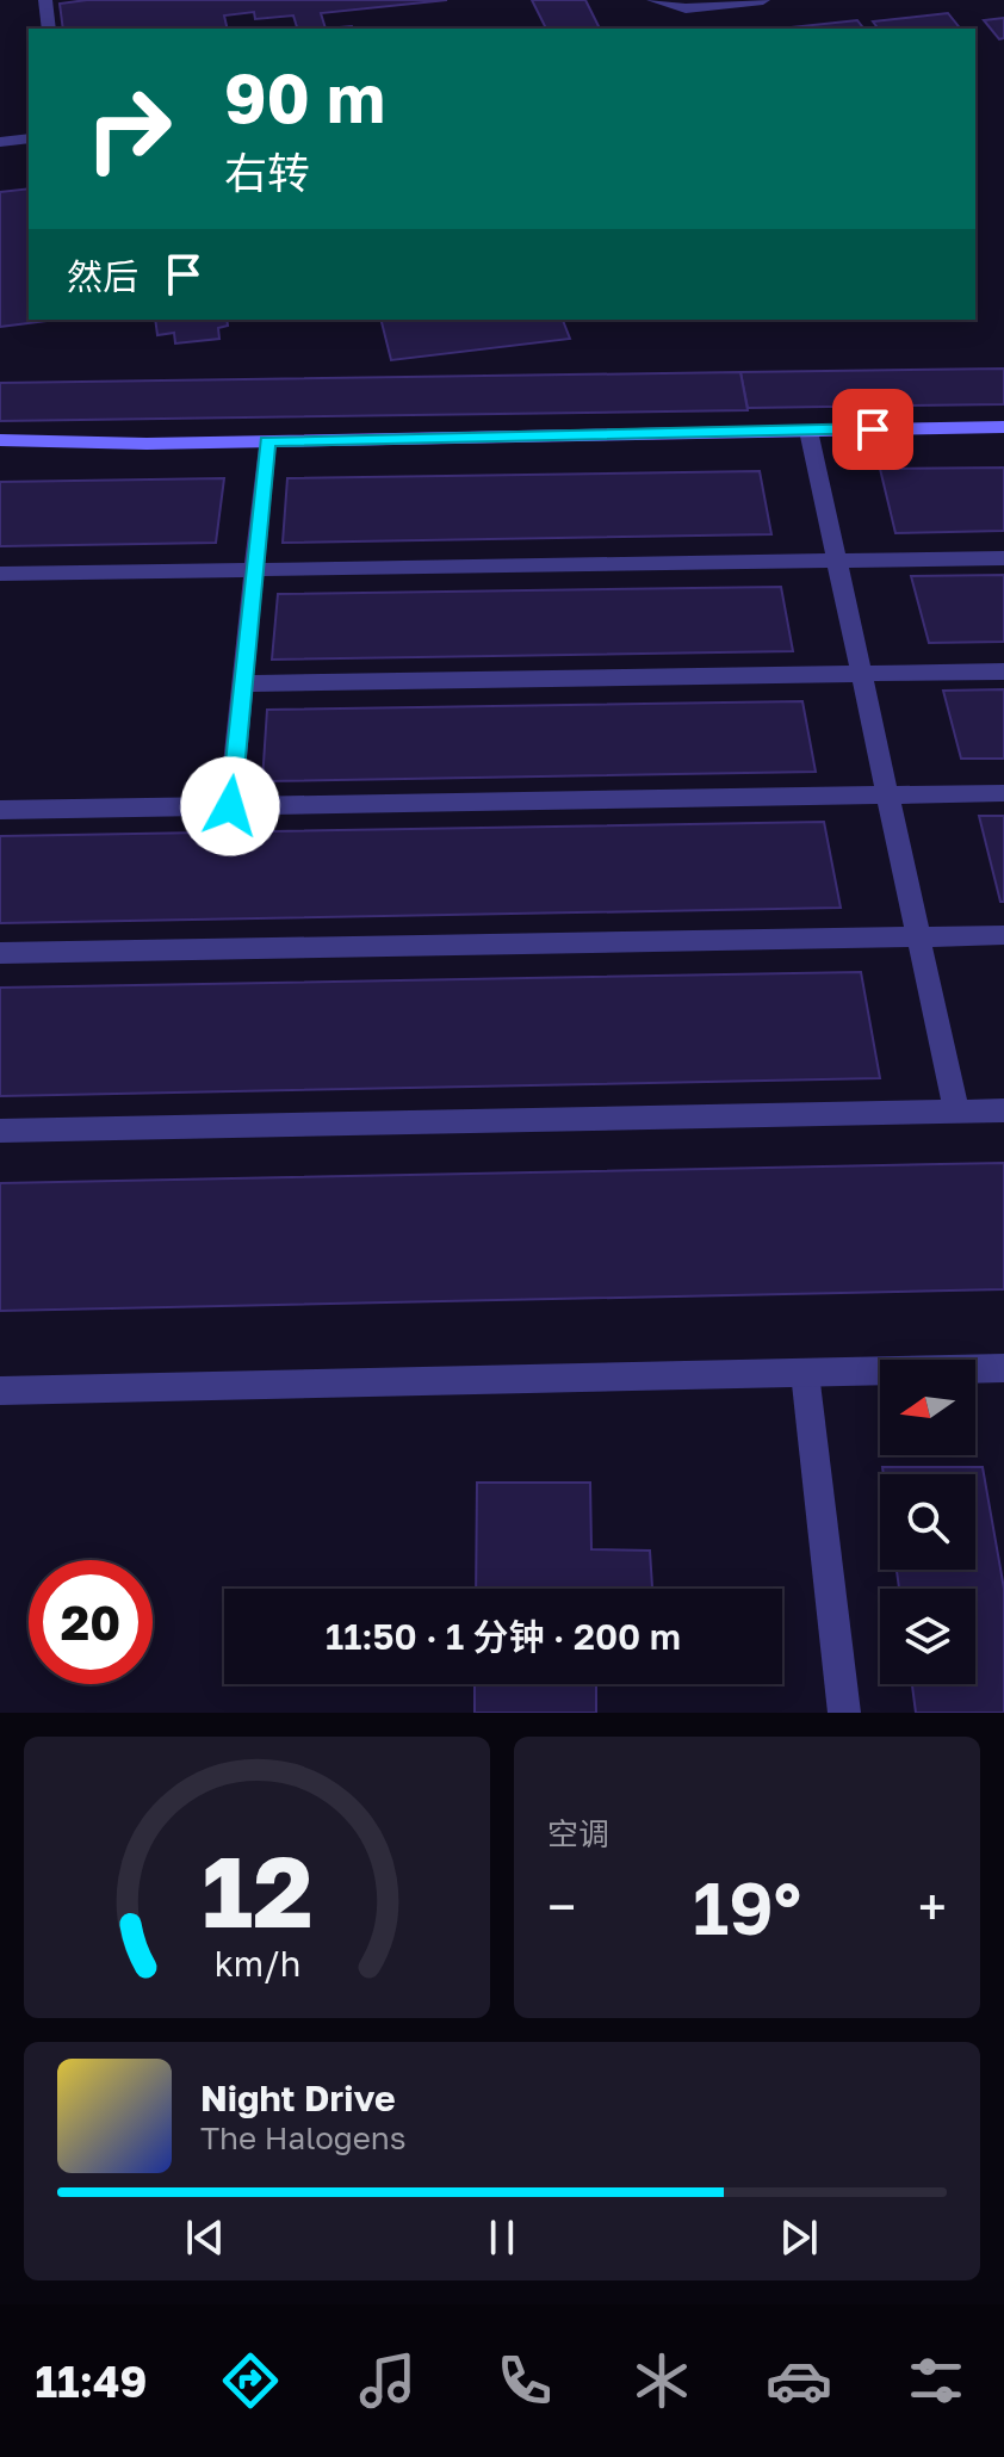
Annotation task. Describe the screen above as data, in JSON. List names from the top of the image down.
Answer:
{
  "north": "left",
  "page": {
    "turn": ["90 m", "右转"],
    "then": "然后",
    "limit": "20",
    "trip": "11:50 · 1 分钟 · 200 m",
    "tile": "空调",
    "heat": ["−", "19°", "+"],
    "song": ["Night Drive", "The Halogens"],
    "tabs": "11:49",
    "gauge": ["12", "km/h"]
  }
}
